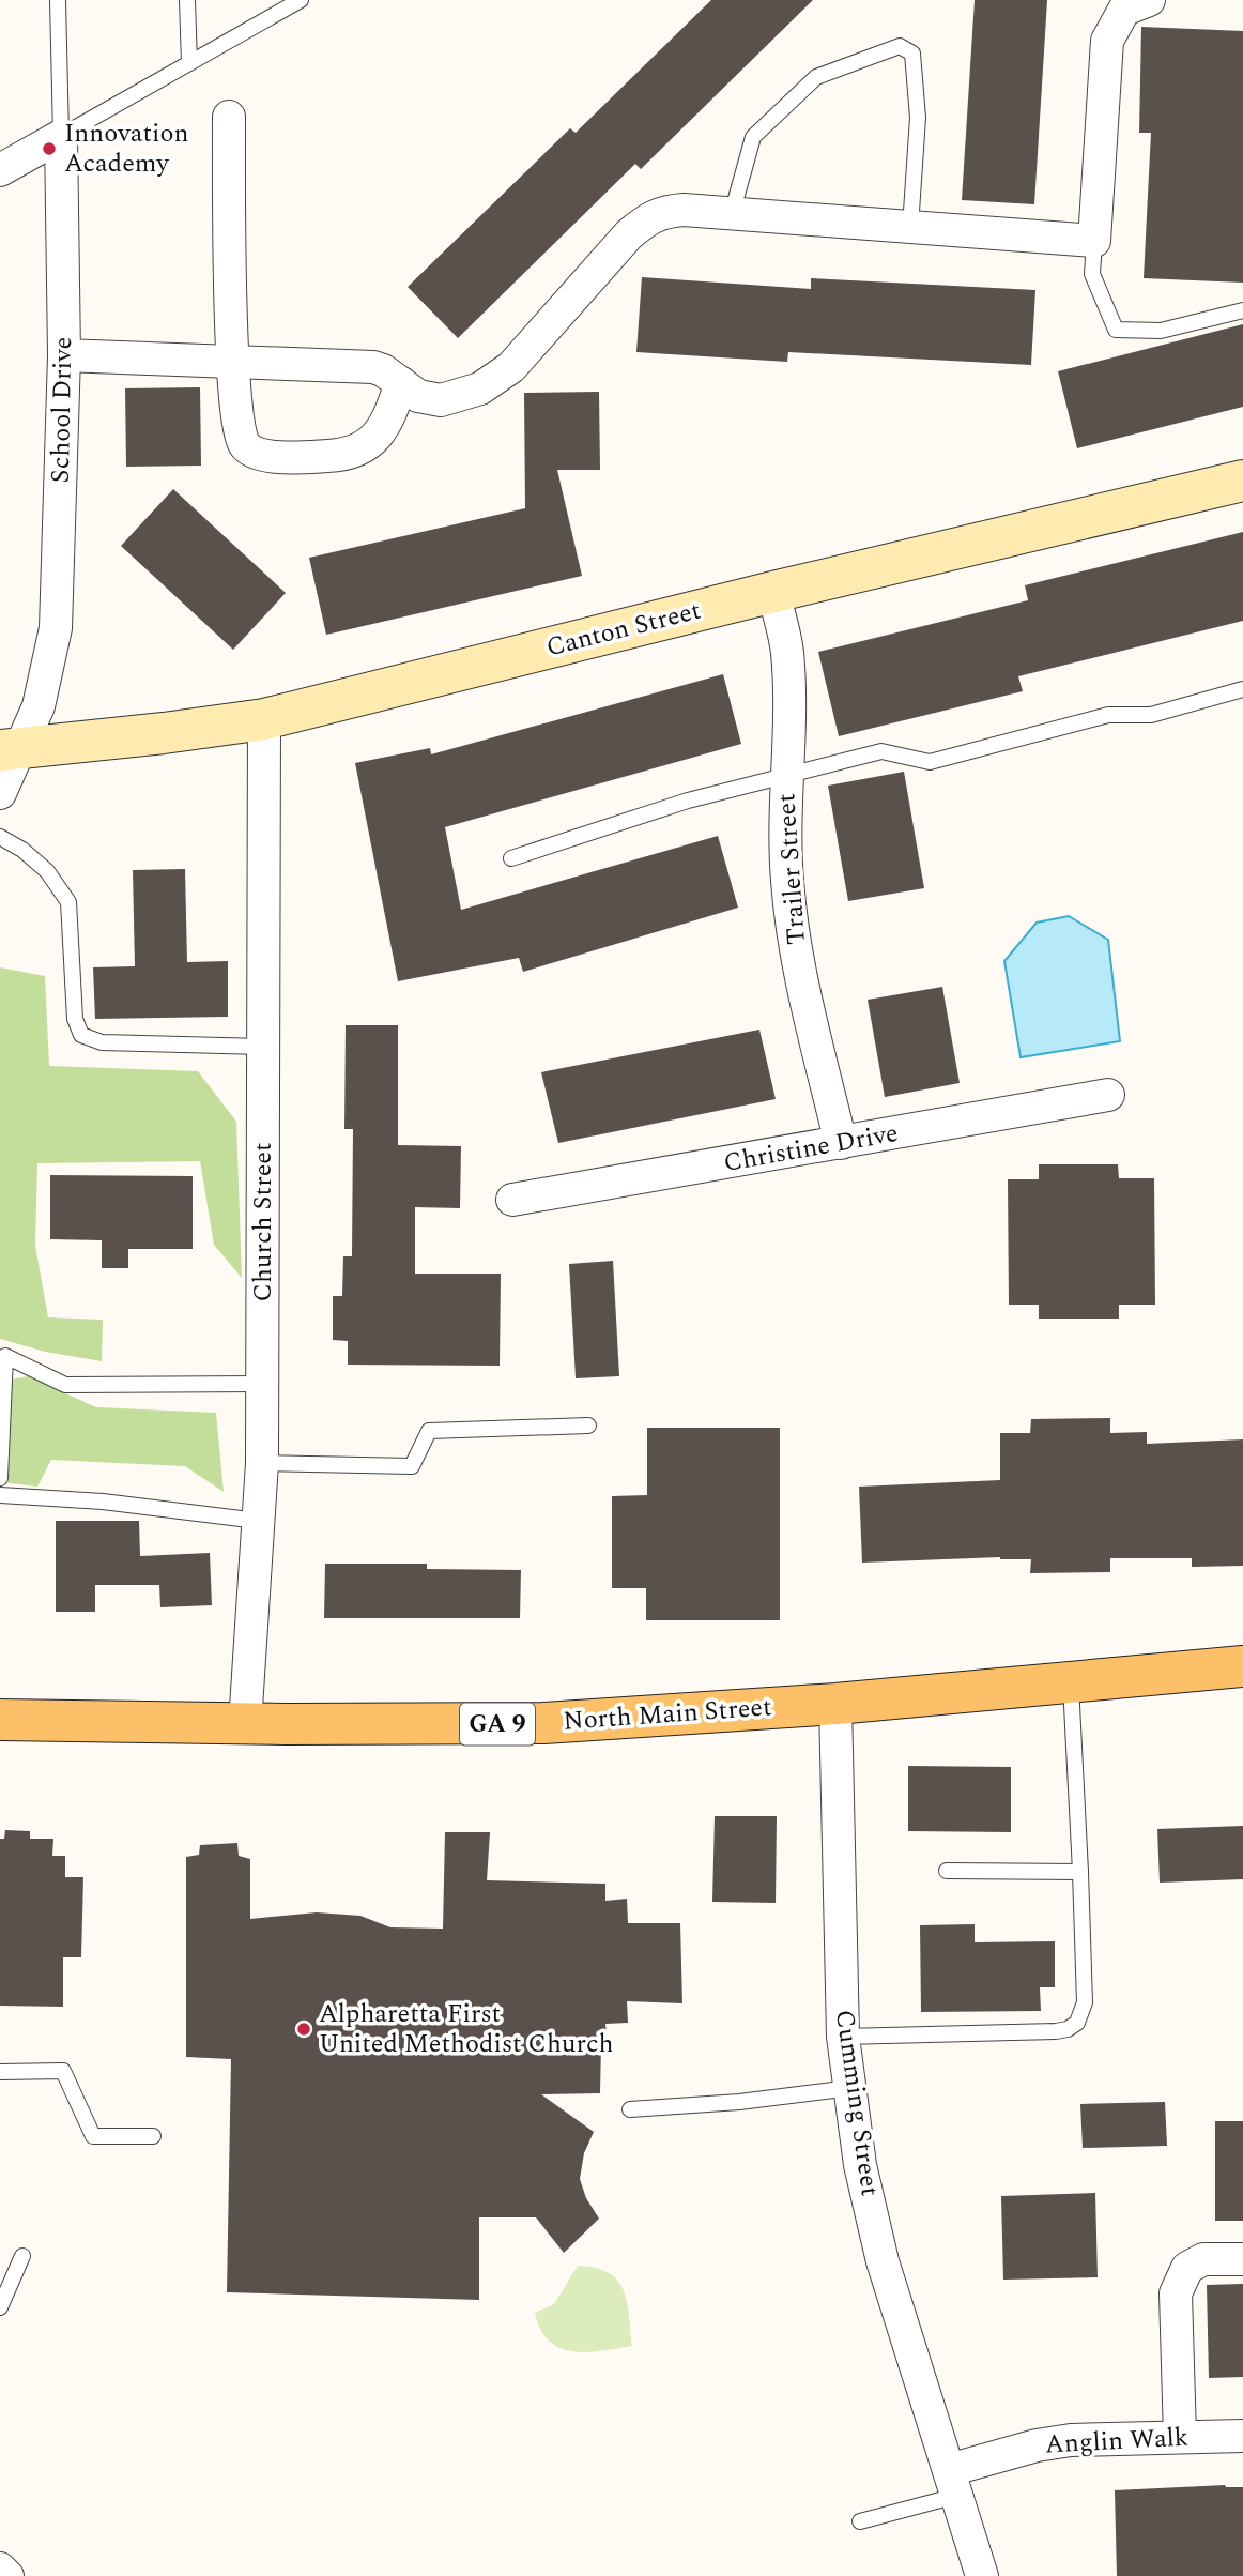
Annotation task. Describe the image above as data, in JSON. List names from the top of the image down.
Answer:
{
  "streets": {
    "main road": ["North Main Street", "GA 9"],
    "street": [
      "School Drive",
      "Canton Street",
      "Trailer Street",
      "Christine Drive",
      "Church Street",
      "Cumming Street",
      "Anglin Walk"
    ]
  },
  "crossings": [
    ["School Drive", "Canton Street"],
    ["Canton Street", "Trailer Street"],
    ["Canton Street", "Church Street"],
    ["Trailer Street", "Christine Drive"],
    ["Church Street", "North Main Street"],
    ["North Main Street", "Cumming Street"],
    ["Cumming Street", "Anglin Walk"]
  ],
  "places": ["Innovation Academy", "Alpharetta First United Methodist Church"]
}
